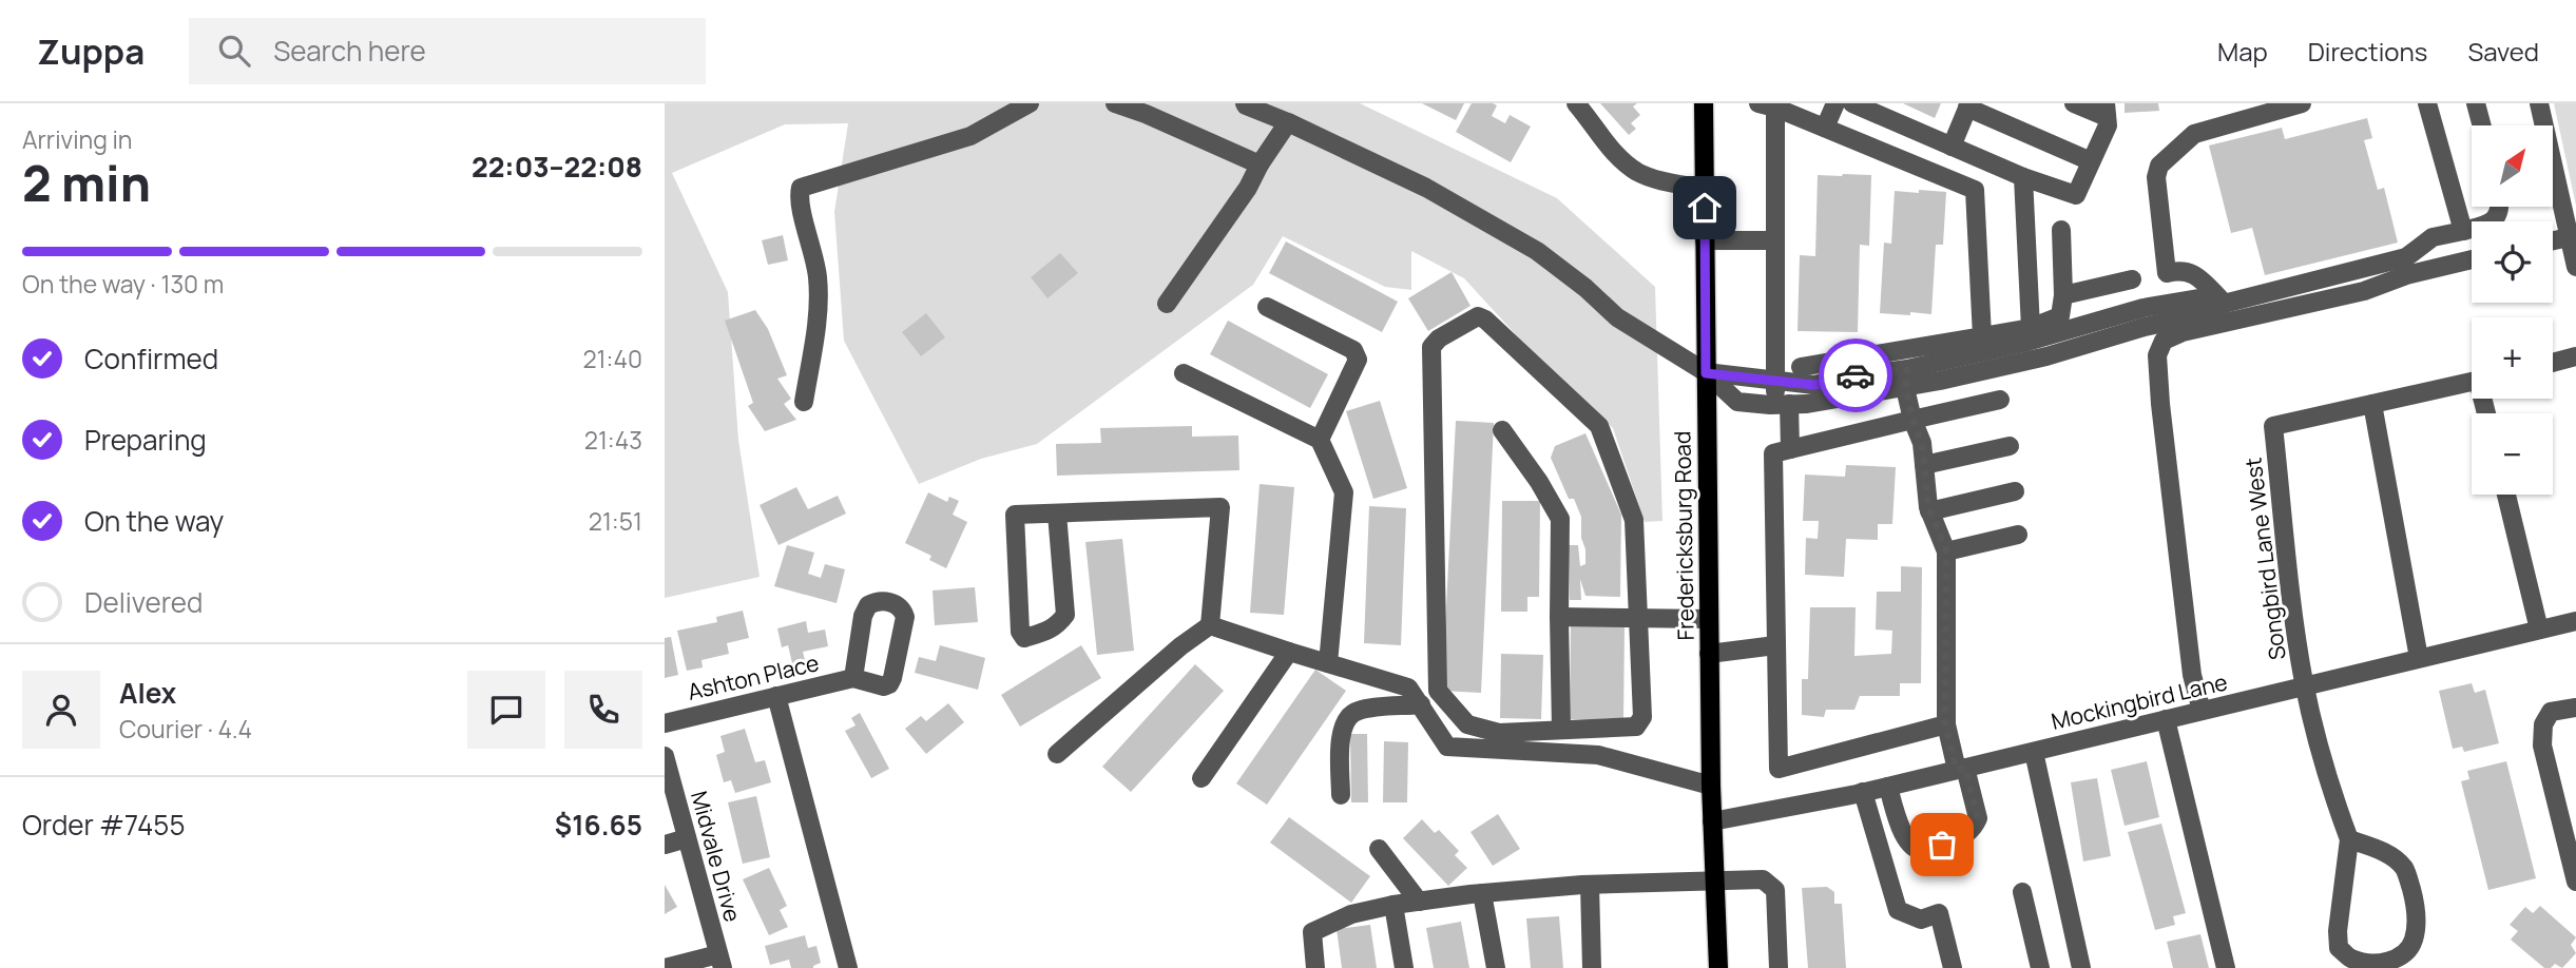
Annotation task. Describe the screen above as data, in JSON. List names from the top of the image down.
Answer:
{
  "streets": {
    "main road": ["Fredericksburg Road"],
    "street": [
      "Songbird Lane West",
      "Ashton Place",
      "Mockingbird Lane",
      "Midvale Drive"
    ]
  },
  "crossings": [
    ["Fredericksburg Road", "Mockingbird Lane"],
    ["Songbird Lane West", "Mockingbird Lane"]
  ],
  "north": "top right",
  "page": {
    "header": "Zuppa",
    "search": "Search here",
    "nav": ["Map", "Directions", "Saved"],
    "heading": ["2 min", "Arriving in", "22:03–22:08"],
    "panel": [
      "Alex",
      "Courier · 4.4",
      "Order #7455",
      "$16.65"
    ],
    "map_buttons": ["+", "−"],
    "bar": "On the way · 130 m",
    "list": [
      ["Confirmed", "21:40"],
      ["Preparing", "21:43"],
      ["On the way", "21:51"],
      "Delivered"
    ]
  }
}
